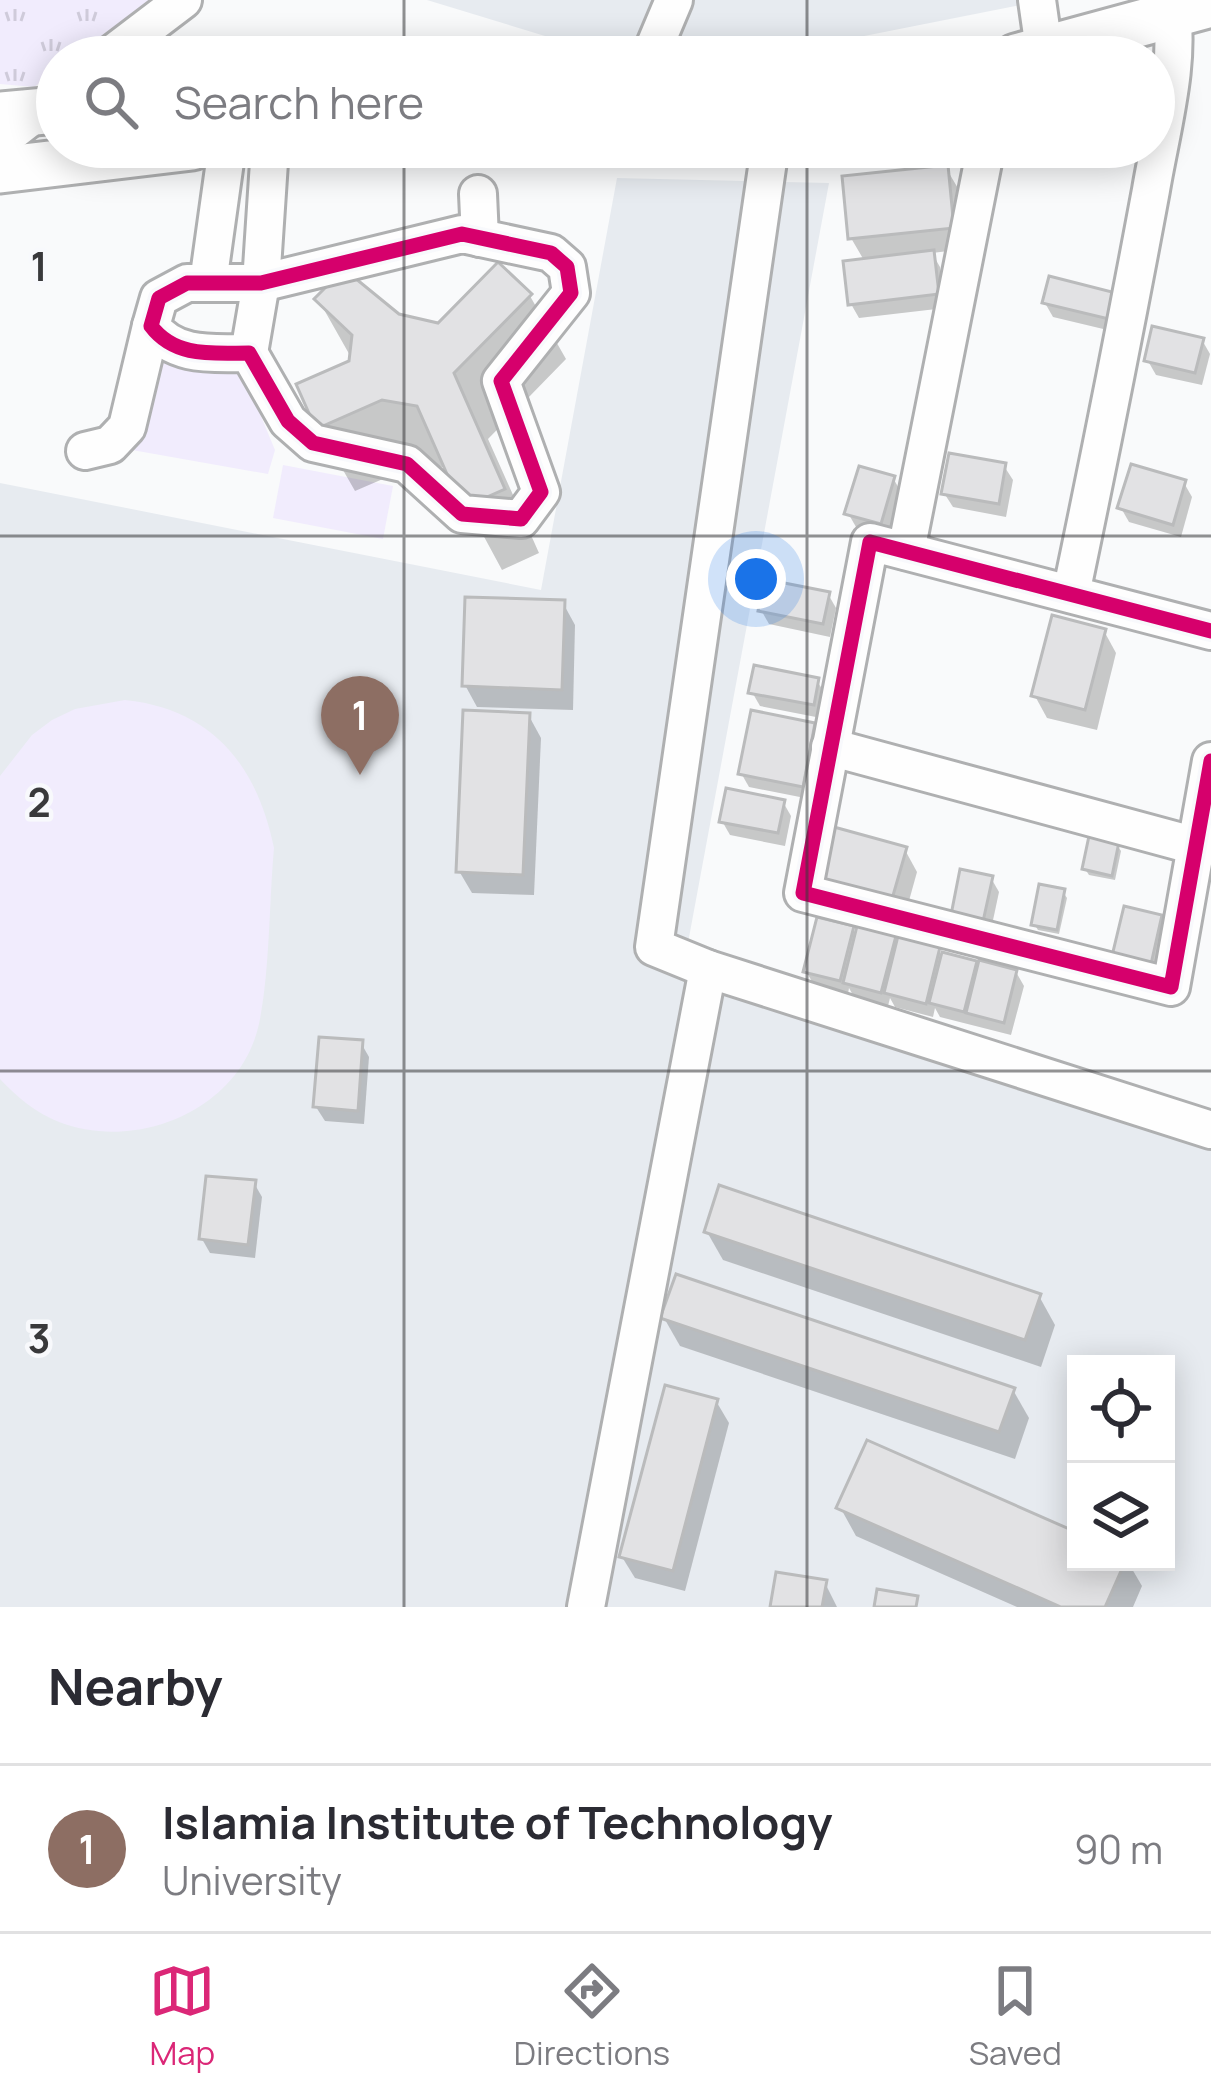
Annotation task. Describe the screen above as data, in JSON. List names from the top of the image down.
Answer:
{
  "page": {
    "search": "Search here",
    "pins": "1",
    "heading": "Nearby",
    "list": [
      {
        "mark": "1",
        "name": "Islamia Institute of Technology",
        "note": "University",
        "value": "90 m"
      }
    ],
    "nav": ["Map", "Directions", "Saved"]
  },
  "grid": {
    "rows": ["1", "2", "3"]
  }
}
